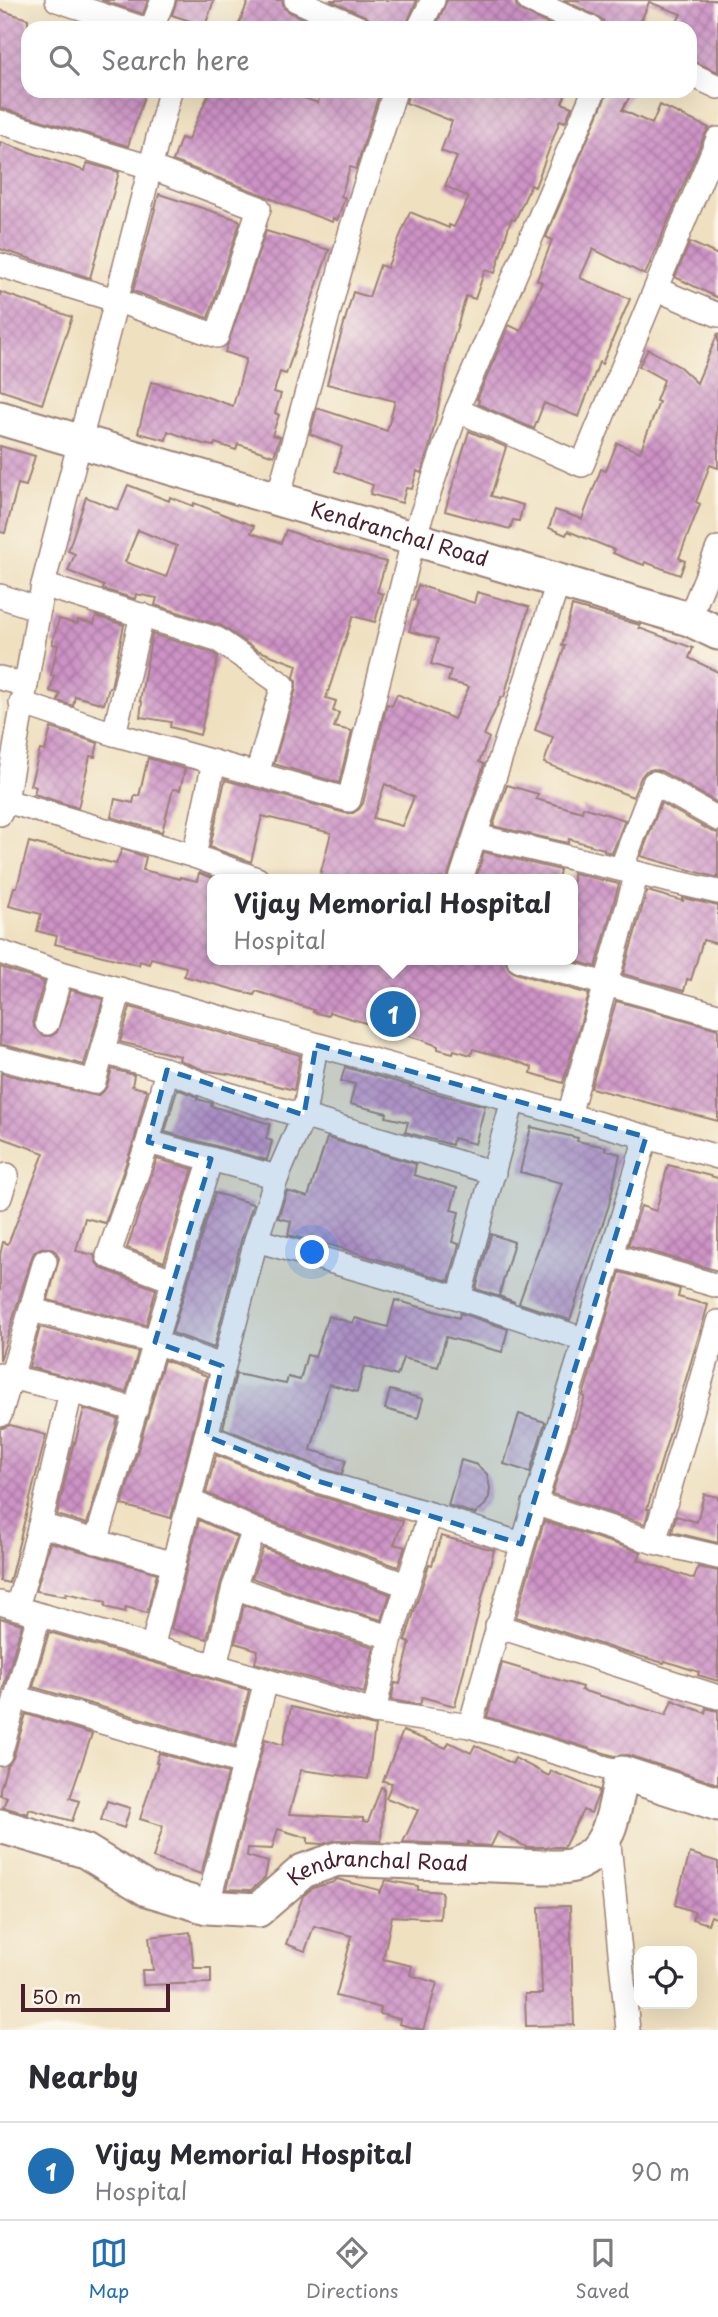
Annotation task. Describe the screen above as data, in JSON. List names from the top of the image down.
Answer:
{
  "streets": {
    "street": ["Kendranchal Road"]
  },
  "scale_bar": "50 m",
  "page": {
    "search": "Search here",
    "popup": ["Vijay Memorial Hospital", "Hospital"],
    "pins": "1",
    "scale": "50 m",
    "heading": "Nearby",
    "list": [
      {
        "mark": "1",
        "name": "Vijay Memorial Hospital",
        "note": "Hospital",
        "value": "90 m"
      }
    ],
    "nav": ["Map", "Directions", "Saved"]
  }
}
